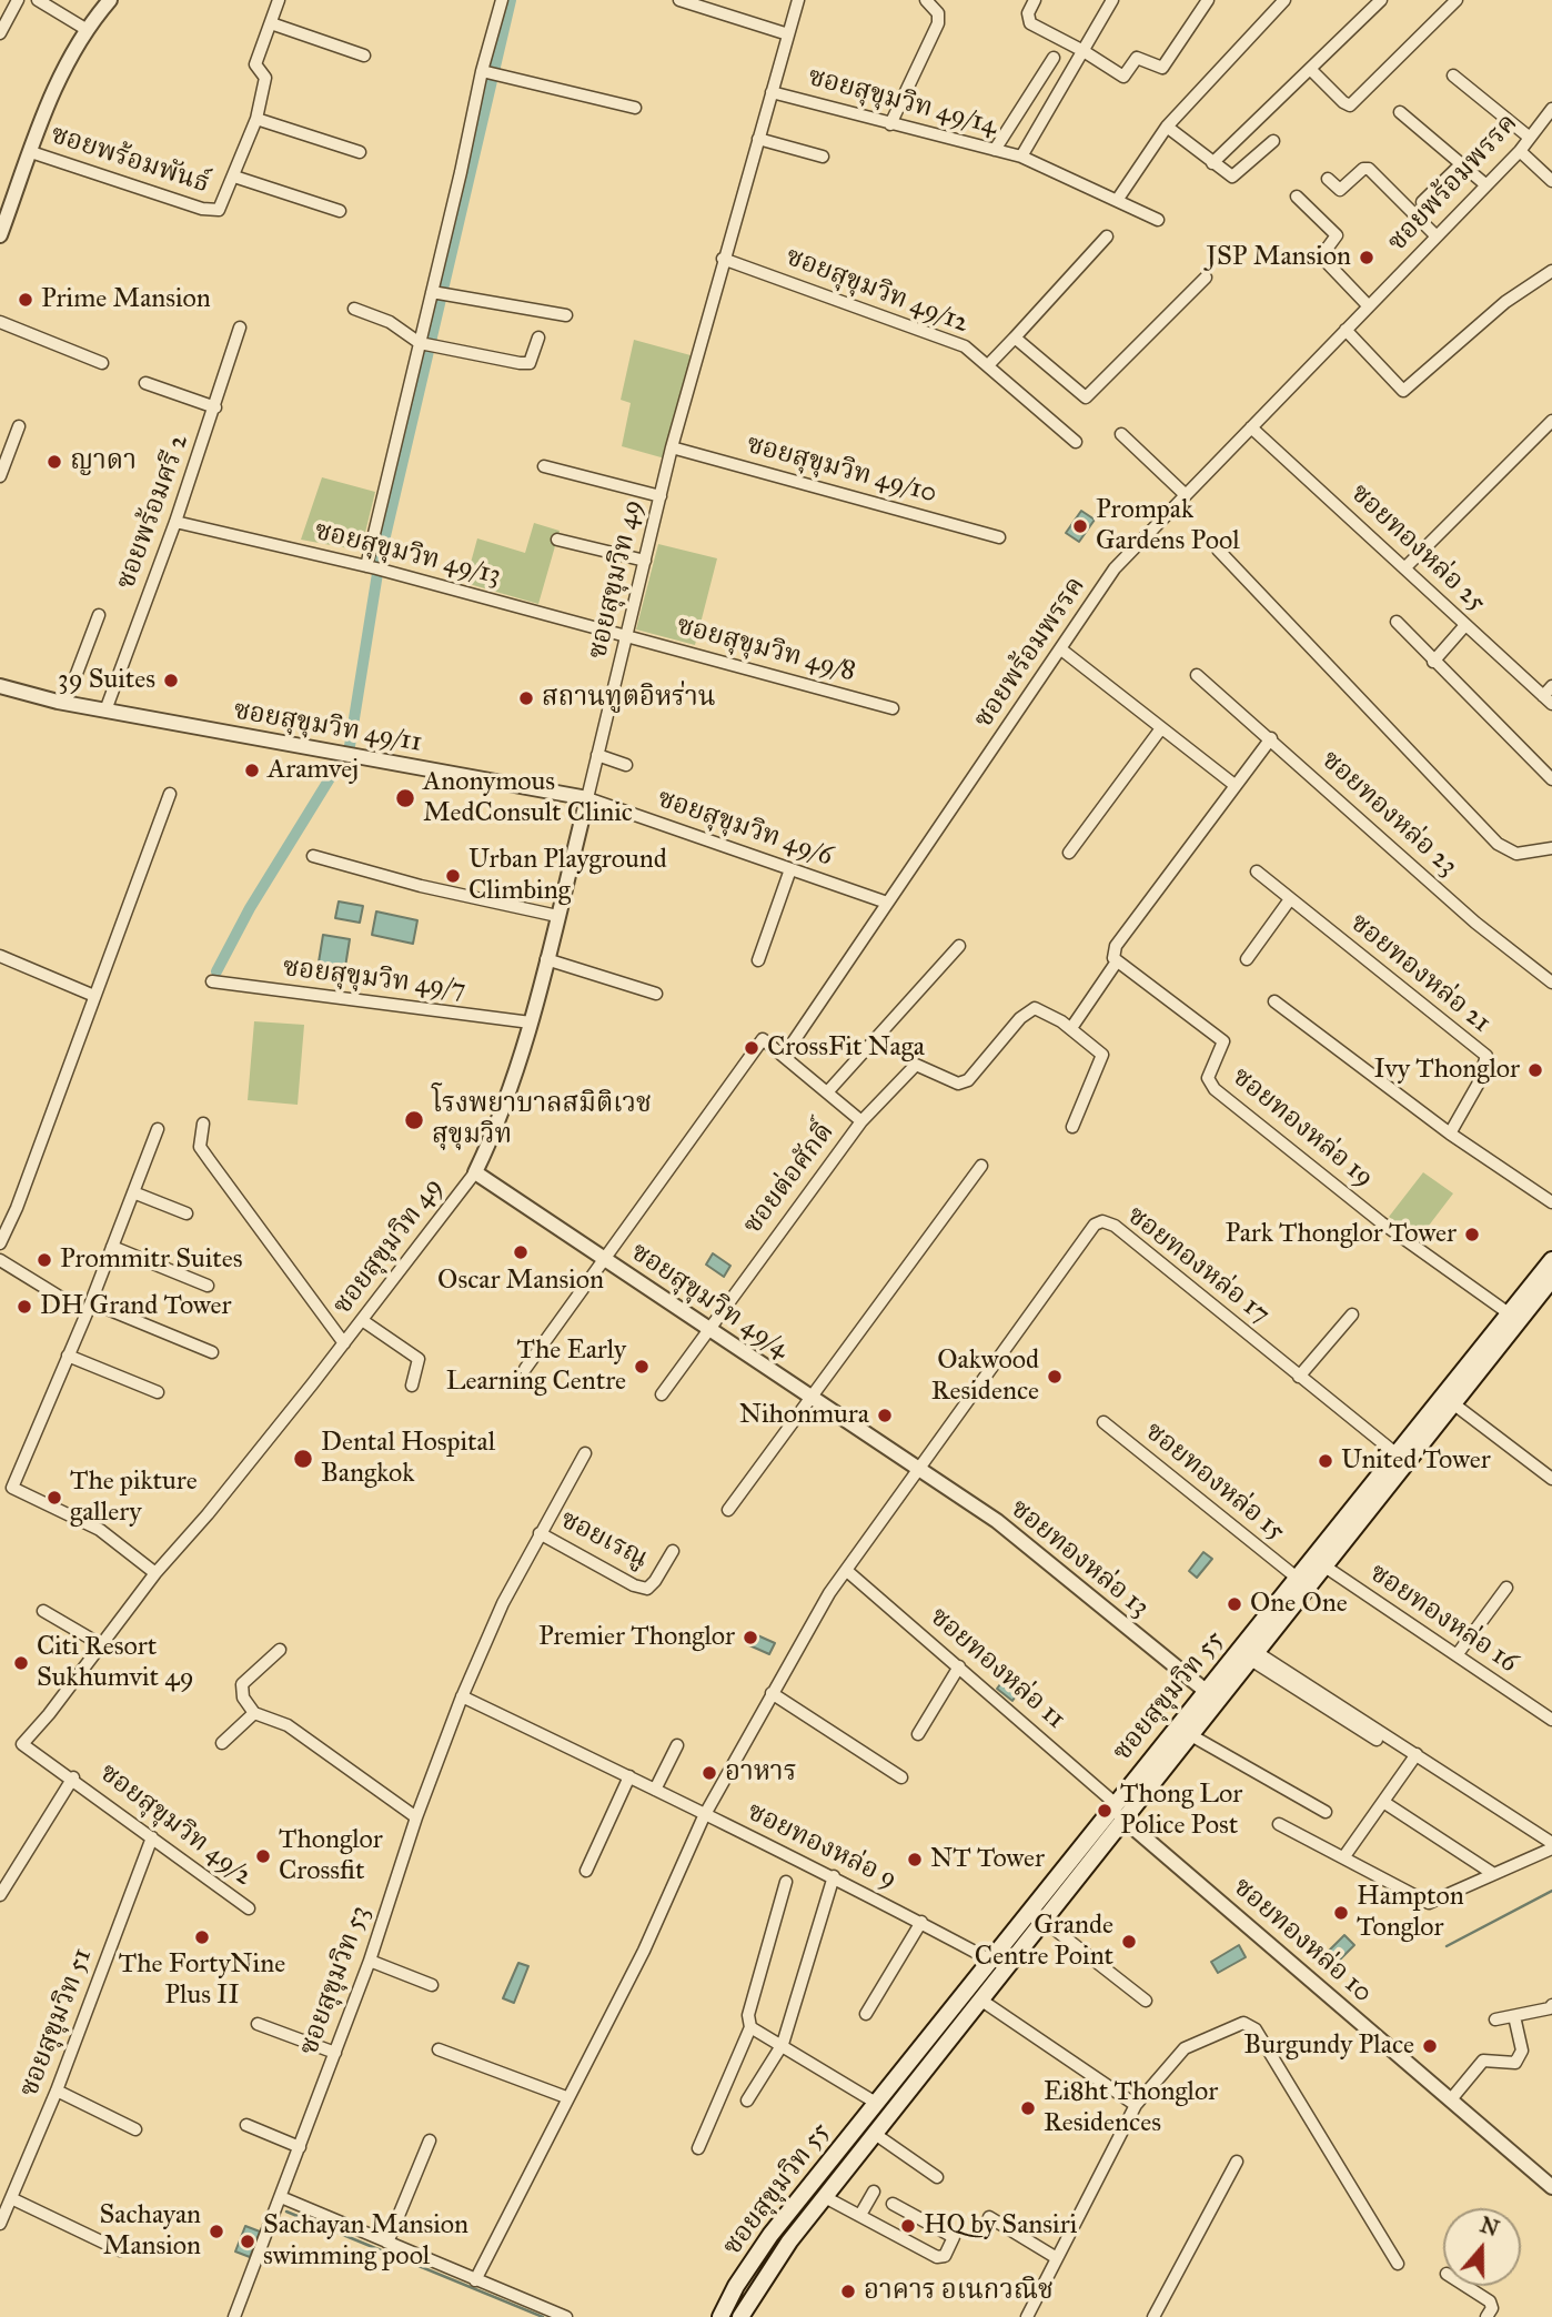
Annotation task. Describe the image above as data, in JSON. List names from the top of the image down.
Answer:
{
  "streets": {
    "main road": ["ซอยสุขุมวิท 55"],
    "street": [
      "ซอยสุขุมวิท 49/14",
      "ซอยพร้อมพันธ์",
      "ซอยพร้อมพรรค",
      "ซอยสุขุมวิท 49/12",
      "ซอยสุขุมวิท 49/10",
      "ซอยพร้อมศรี 2",
      "ซอยทองหล่อ 25",
      "ซอยสุขุมวิท 49/13",
      "ซอยสุขุมวิท 49",
      "ซอยสุขุมวิท 49/8",
      "ซอยสุขุมวิท 49/11",
      "ซอยทองหล่อ 23",
      "ซอยสุขุมวิท 49/6",
      "ซอยทองหล่อ 21",
      "ซอยสุขุมวิท 49/7",
      "ซอยทองหล่อ 19",
      "ซอยต่อศักดิ์",
      "ซอยทองหล่อ 17",
      "ซอยสุขุมวิท 49/4",
      "ซอยทองหล่อ 15",
      "ซอยเรณู",
      "ซอยทองหล่อ 13",
      "ซอยทองหล่อ 16",
      "ซอยทองหล่อ 11",
      "ซอยสุขุมวิท 49/2",
      "ซอยทองหล่อ 9",
      "ซอยทองหล่อ 10",
      "ซอยสุขุมวิท 53",
      "ซอยสุขุมวิท 51"
    ]
  },
  "crossings": [
    ["ซอยสุขุมวิท 49/14", "ซอยสุขุมวิท 49"],
    ["ซอยพร้อมพรรค", "ซอยทองหล่อ 25"],
    ["ซอยพร้อมพรรค", "ซอยสุขุมวิท 49/6"],
    ["ซอยสุขุมวิท 49/12", "ซอยสุขุมวิท 49"],
    ["ซอยสุขุมวิท 49/10", "ซอยสุขุมวิท 49"],
    ["ซอยพร้อมศรี 2", "ซอยสุขุมวิท 49/13"],
    ["ซอยพร้อมศรี 2", "ซอยสุขุมวิท 49/11"],
    ["ซอยสุขุมวิท 49/13", "ซอยสุขุมวิท 49"],
    ["ซอยสุขุมวิท 49/13", "ซอยสุขุมวิท 49/8"],
    ["ซอยสุขุมวิท 49", "ซอยสุขุมวิท 49/8"],
    ["ซอยสุขุมวิท 49", "ซอยสุขุมวิท 49/11"],
    ["ซอยสุขุมวิท 49", "ซอยสุขุมวิท 49/6"],
    ["ซอยสุขุมวิท 49", "ซอยสุขุมวิท 49/7"],
    ["ซอยสุขุมวิท 49", "ซอยสุขุมวิท 49/4"],
    ["ซอยสุขุมวิท 49", "ซอยสุขุมวิท 49/2"],
    ["ซอยสุขุมวิท 49/11", "ซอยสุขุมวิท 49/6"],
    ["ซอยทองหล่อ 19", "ซอยสุขุมวิท 55"],
    ["ซอยต่อศักดิ์", "ซอยสุขุมวิท 49/4"],
    ["ซอยทองหล่อ 17", "ซอยสุขุมวิท 49/4"],
    ["ซอยทองหล่อ 17", "ซอยทองหล่อ 13"],
    ["ซอยทองหล่อ 17", "ซอยสุขุมวิท 55"],
    ["ซอยสุขุมวิท 49/4", "ซอยทองหล่อ 13"],
    ["ซอยทองหล่อ 15", "ซอยสุขุมวิท 55"],
    ["ซอยเรณู", "ซอยสุขุมวิท 53"],
    ["ซอยทองหล่อ 13", "ซอยสุขุมวิท 55"],
    ["ซอยทองหล่อ 16", "ซอยสุขุมวิท 55"],
    ["ซอยทองหล่อ 11", "ซอยสุขุมวิท 55"],
    ["ซอยทองหล่อ 11", "ซอยทองหล่อ 10"],
    ["ซอยสุขุมวิท 55", "ซอยทองหล่อ 9"],
    ["ซอยสุขุมวิท 55", "ซอยทองหล่อ 10"],
    ["ซอยสุขุมวิท 49/2", "ซอยสุขุมวิท 51"],
    ["ซอยทองหล่อ 9", "ซอยสุขุมวิท 53"]
  ],
  "places": [
    "JSP Mansion",
    "Prime Mansion",
    "ญาดา",
    "Prompak Gardens Pool",
    "39 Suites",
    "สถานทูตอิหร่าน",
    "Aramvej",
    "Anonymous MedConsult Clinic",
    "Urban Playground Climbing",
    "CrossFit Naga",
    "Ivy Thonglor",
    "โรงพยาบาลสมิติเวช สุขุมวิท",
    "Park Thonglor Tower",
    "Oscar Mansion",
    "Prommitr Suites",
    "DH Grand Tower",
    "The Early Learning Centre",
    "Oakwood Residence",
    "Nihonmura",
    "Dental Hospital Bangkok",
    "United Tower",
    "The pikture gallery",
    "One One",
    "Premier Thonglor",
    "Citi Resort Sukhumvit 49",
    "อาหาร",
    "Thong Lor Police Post",
    "Thonglor Crossfit",
    "NT Tower",
    "Hampton Tonglor",
    "The FortyNine Plus II",
    "Grande Centre Point",
    "Burgundy Place",
    "Ei8ht Thonglor Residences",
    "HQ by Sansiri",
    "Sachayan Mansion",
    "Sachayan Mansion swimming pool",
    "อาคาร อเนกวณิช"
  ],
  "north": "top"
}
